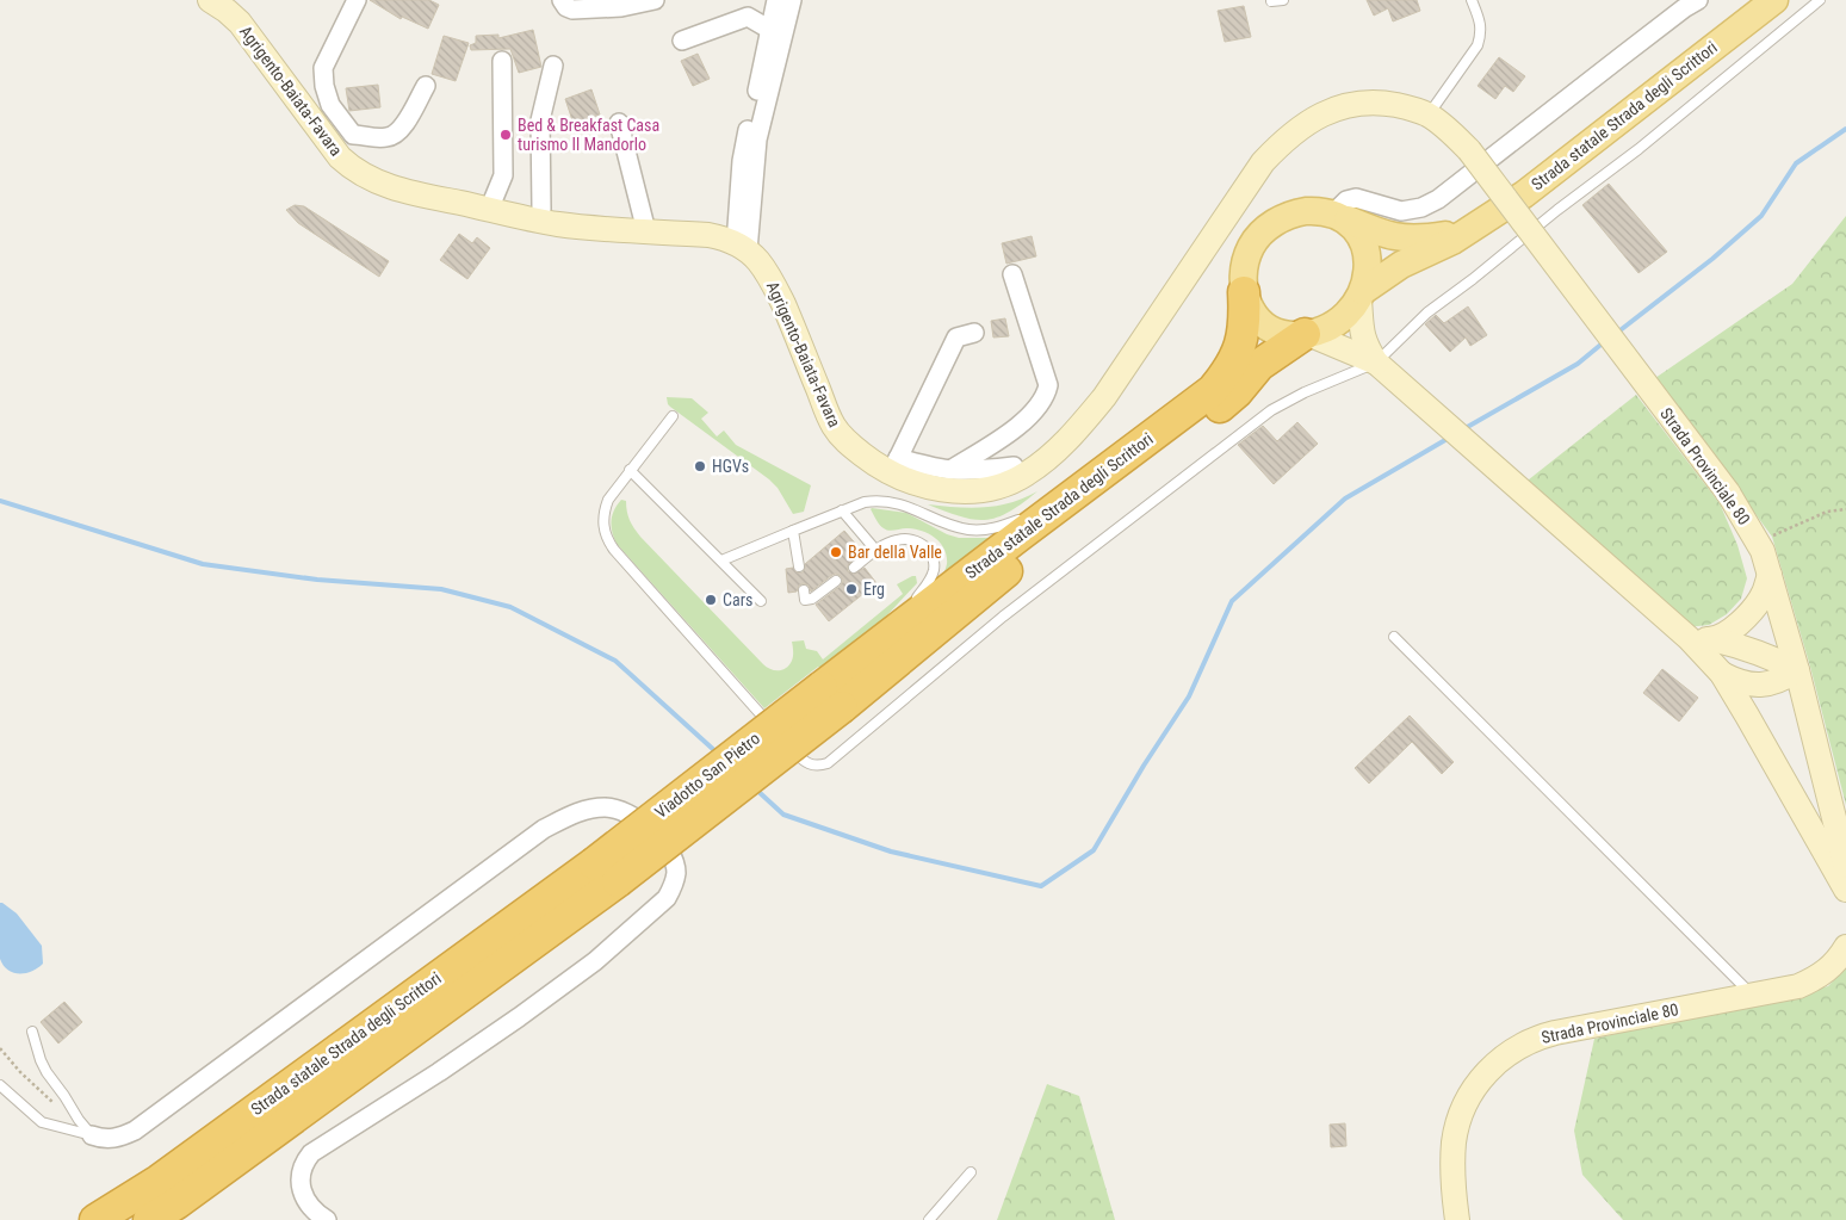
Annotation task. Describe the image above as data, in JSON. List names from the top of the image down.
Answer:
{
  "streets": {
    "highway": ["Strada statale Strada degli Scrittori", "Viadotto San Pietro"],
    "street": ["Agrigento-Baiata-Favara", "Strada Provinciale 80"]
  },
  "crossings": [
    ["Agrigento-Baiata-Favara", "Strada Provinciale 80"],
    ["Strada statale Strada degli Scrittori", "Viadotto San Pietro"]
  ],
  "places": [
    "Bed & Breakfast Casa turismo Il Mandorlo",
    "HGVs",
    "Bar della Valle",
    "Erg",
    "Cars"
  ]
}
